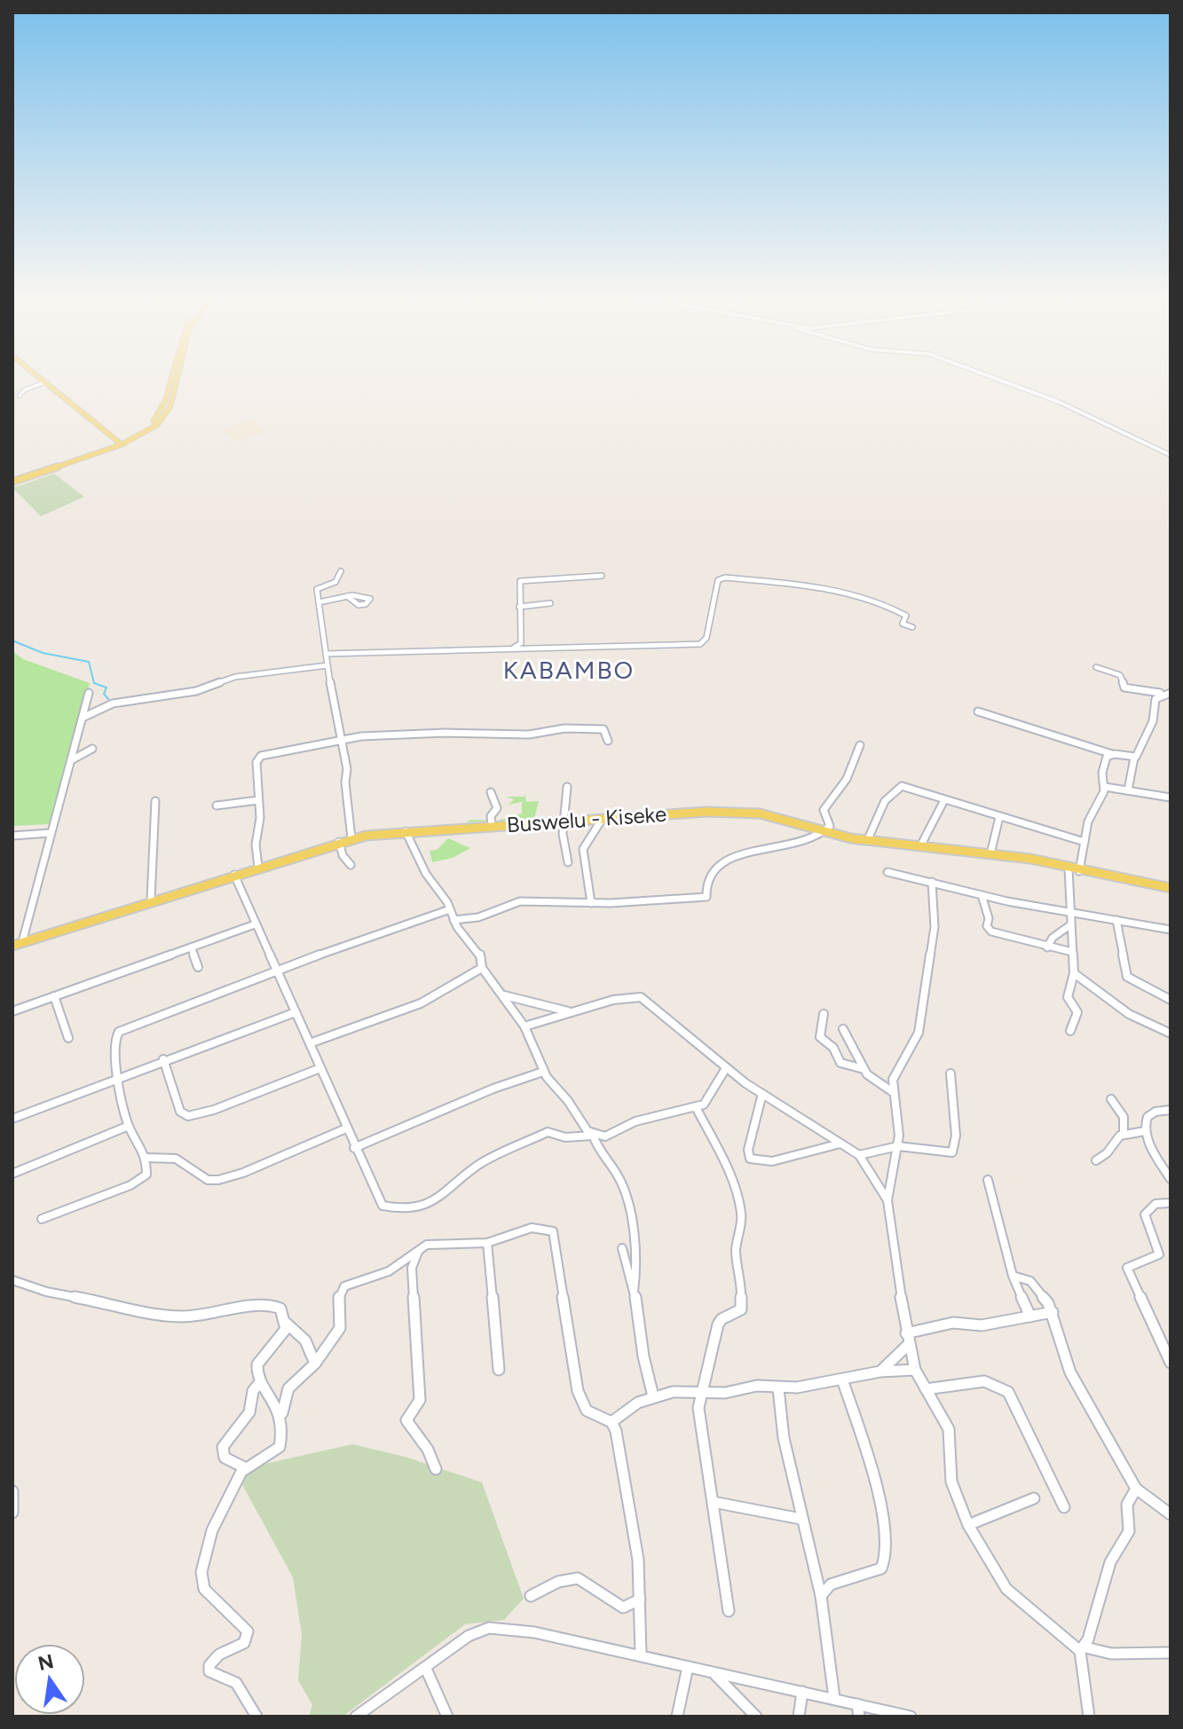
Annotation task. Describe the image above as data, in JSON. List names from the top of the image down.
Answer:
{
  "streets": {
    "main road": ["Buswelu - Kiseke"]
  },
  "districts": ["KABAMBO"],
  "north": "top"
}
